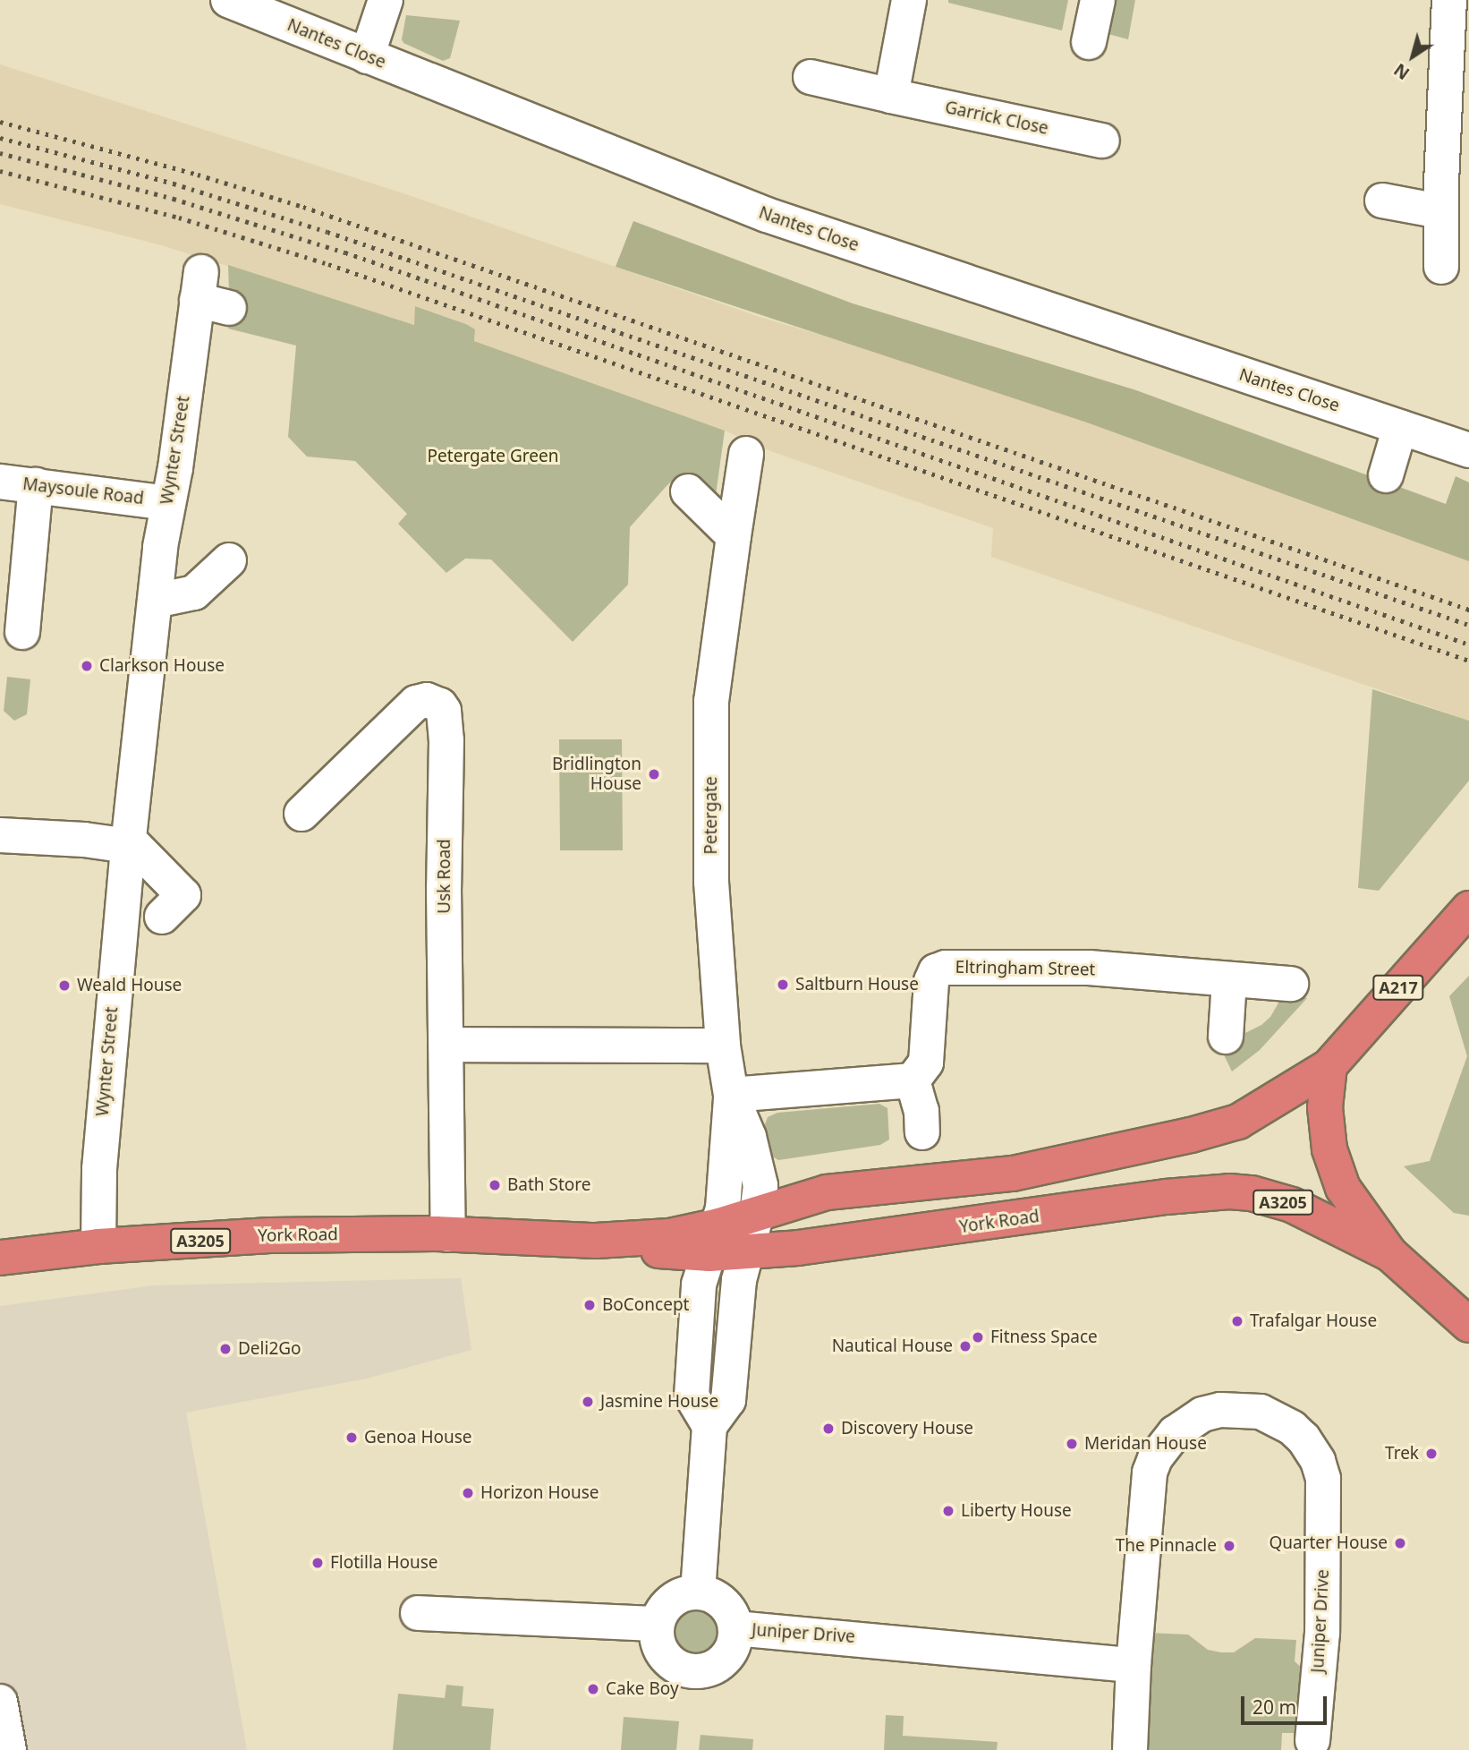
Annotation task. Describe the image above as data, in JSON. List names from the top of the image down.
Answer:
{
  "streets": {
    "highway": ["A217", "A3205", "York Road"],
    "street": [
      "Nantes Close",
      "Garrick Close",
      "Wynter Street",
      "Maysoule Road",
      "Petergate",
      "Usk Road",
      "Eltringham Street",
      "Juniper Drive"
    ]
  },
  "crossings": [
    ["Wynter Street", "Maysoule Road"],
    ["Wynter Street", "York Road"],
    ["Petergate", "York Road"],
    ["Usk Road", "York Road"],
    ["A217", "York Road"]
  ],
  "parks": ["Petergate Green"],
  "places": [
    "Clarkson House",
    "Bridlington House",
    "Saltburn House",
    "Weald House",
    "Bath Store",
    "BoConcept",
    "Trafalgar House",
    "Fitness Space",
    "Nautical House",
    "Deli2Go",
    "Jasmine House",
    "Discovery House",
    "Genoa House",
    "Meridan House",
    "Trek",
    "Horizon House",
    "Liberty House",
    "Quarter House",
    "The Pinnacle",
    "Flotilla House",
    "Cake Boy"
  ],
  "scale_bar": "20 m",
  "north": "bottom left"
}
